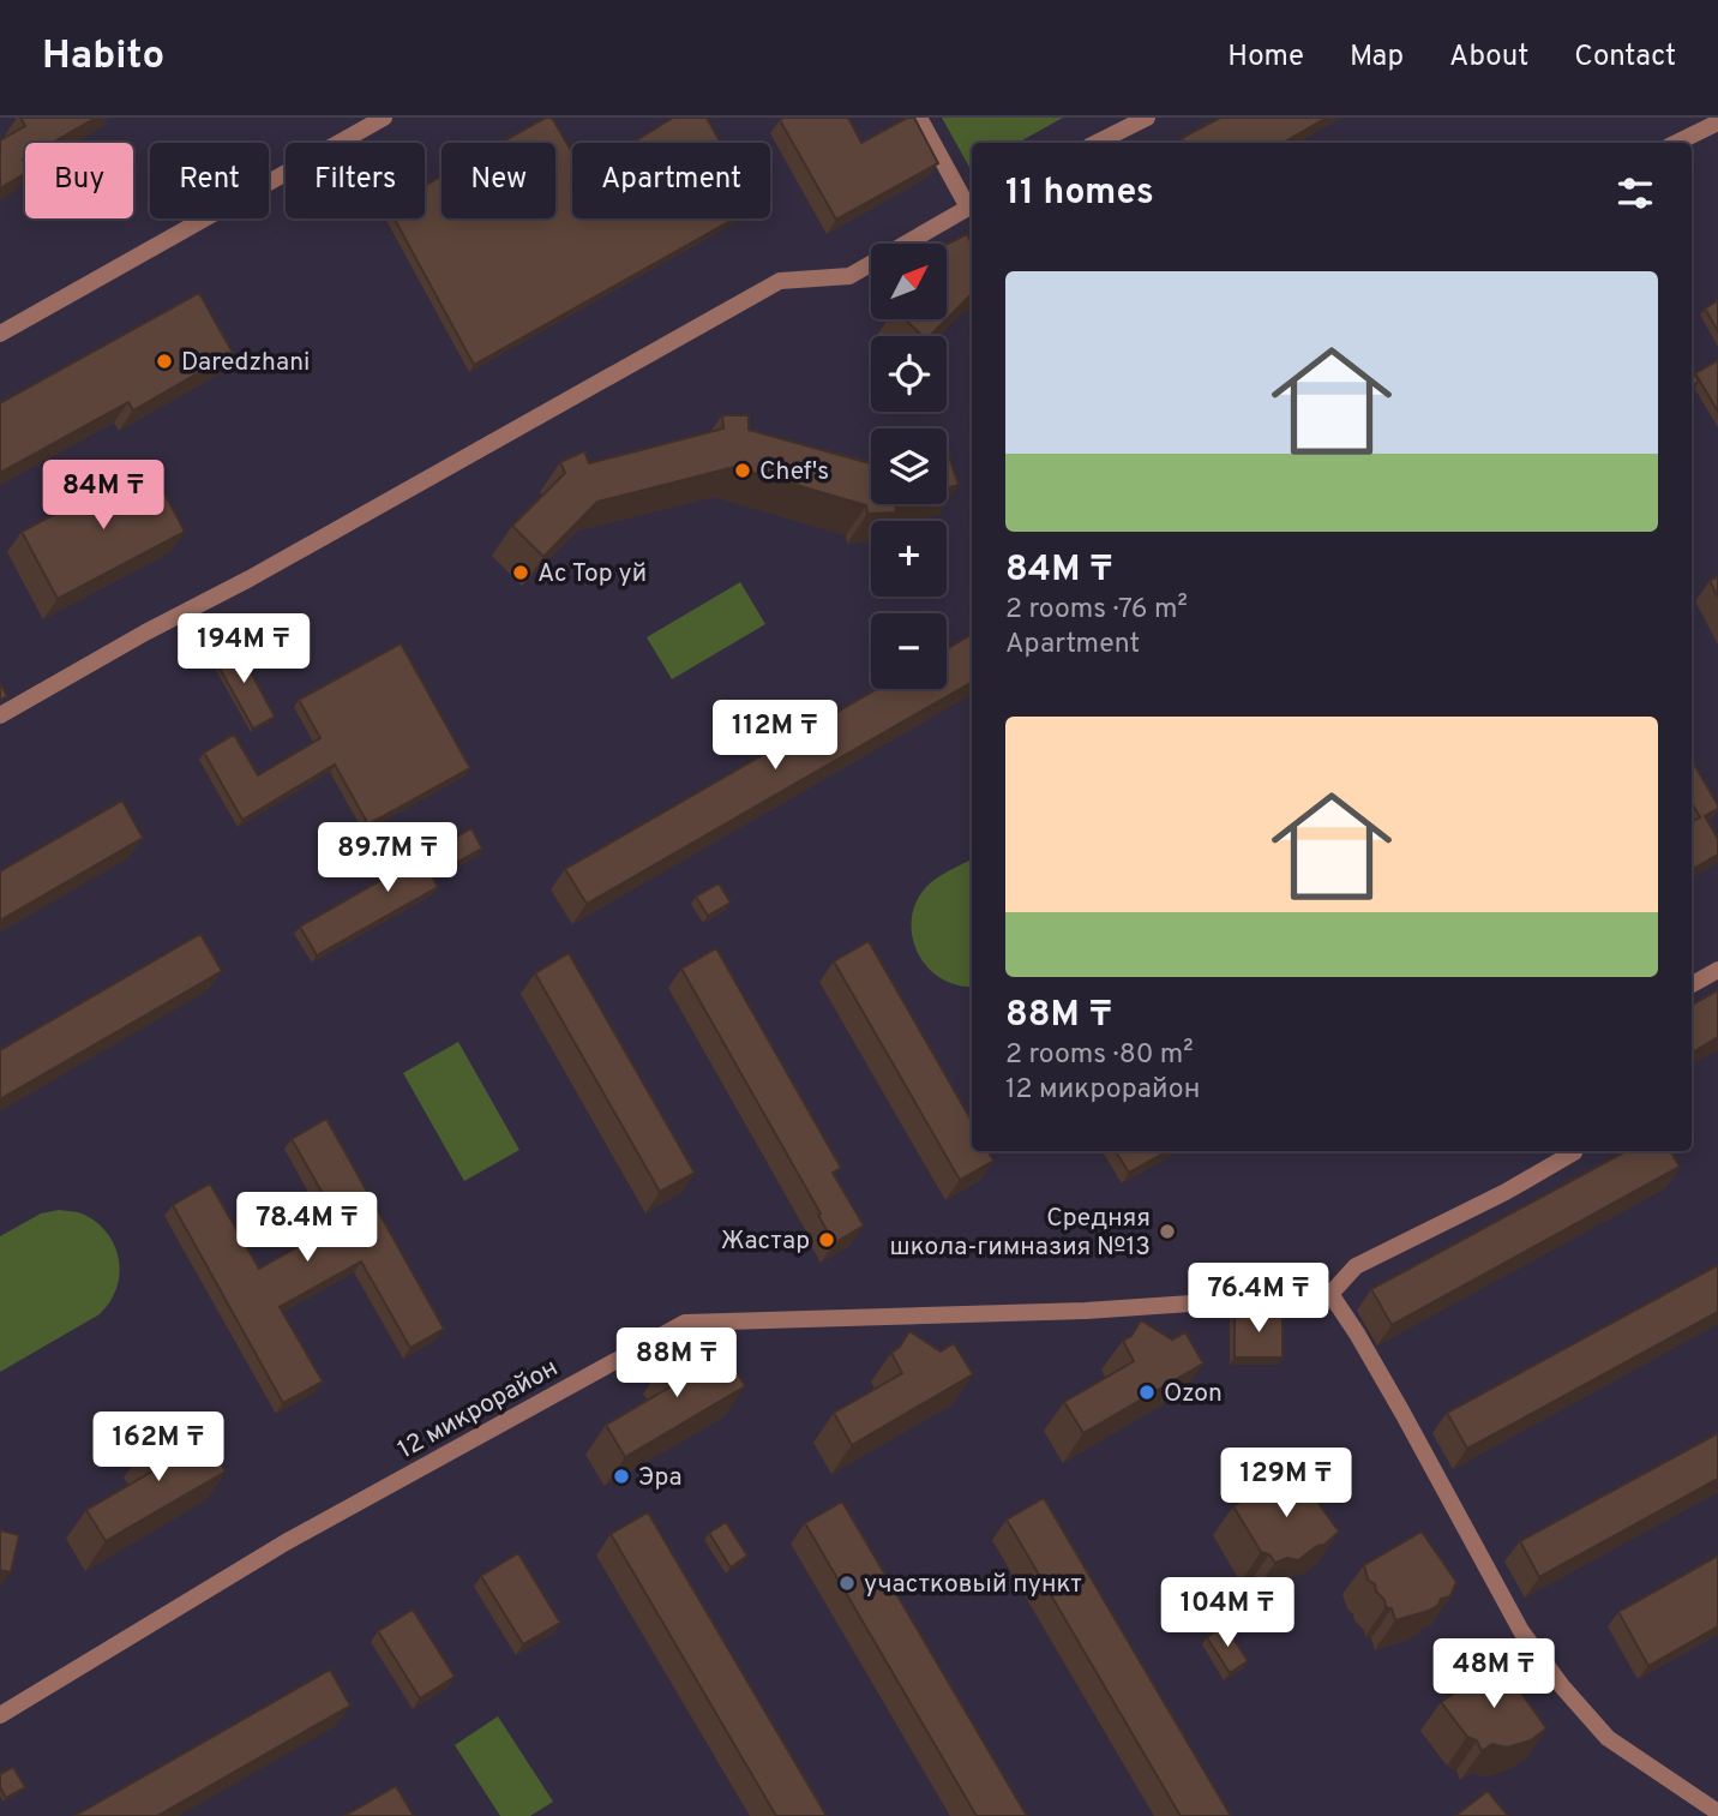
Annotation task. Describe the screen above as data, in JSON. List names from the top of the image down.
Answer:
{
  "streets": {
    "street": ["12 микрорайон"]
  },
  "places": [
    "Daredzhani",
    "Chef's",
    "Ас Тор уй",
    "Средняя школа-гимназия №13",
    "Жастар",
    "Ozon",
    "Эра",
    "участковый пункт"
  ],
  "north": "top right",
  "page": {
    "header": "Habito",
    "nav": [
      "Home",
      "Map",
      "About",
      "Contact"
    ],
    "chip": [
      "Buy",
      "Rent",
      "Filters",
      "New",
      "Apartment"
    ],
    "heading": "11 homes",
    "map_buttons": ["+", "−"],
    "list": [
      {
        "name": "84M ₸",
        "note": "2 rooms · 76 m² · Apartment"
      },
      {
        "name": "88M ₸",
        "note": "2 rooms · 80 m² · 12 микрорайон"
      }
    ],
    "price": [
      "84M ₸",
      "194M ₸",
      "112M ₸",
      "89.7M ₸",
      "78.4M ₸",
      "76.4M ₸",
      "88M ₸",
      "162M ₸",
      "129M ₸",
      "104M ₸",
      "48M ₸"
    ]
  }
}
